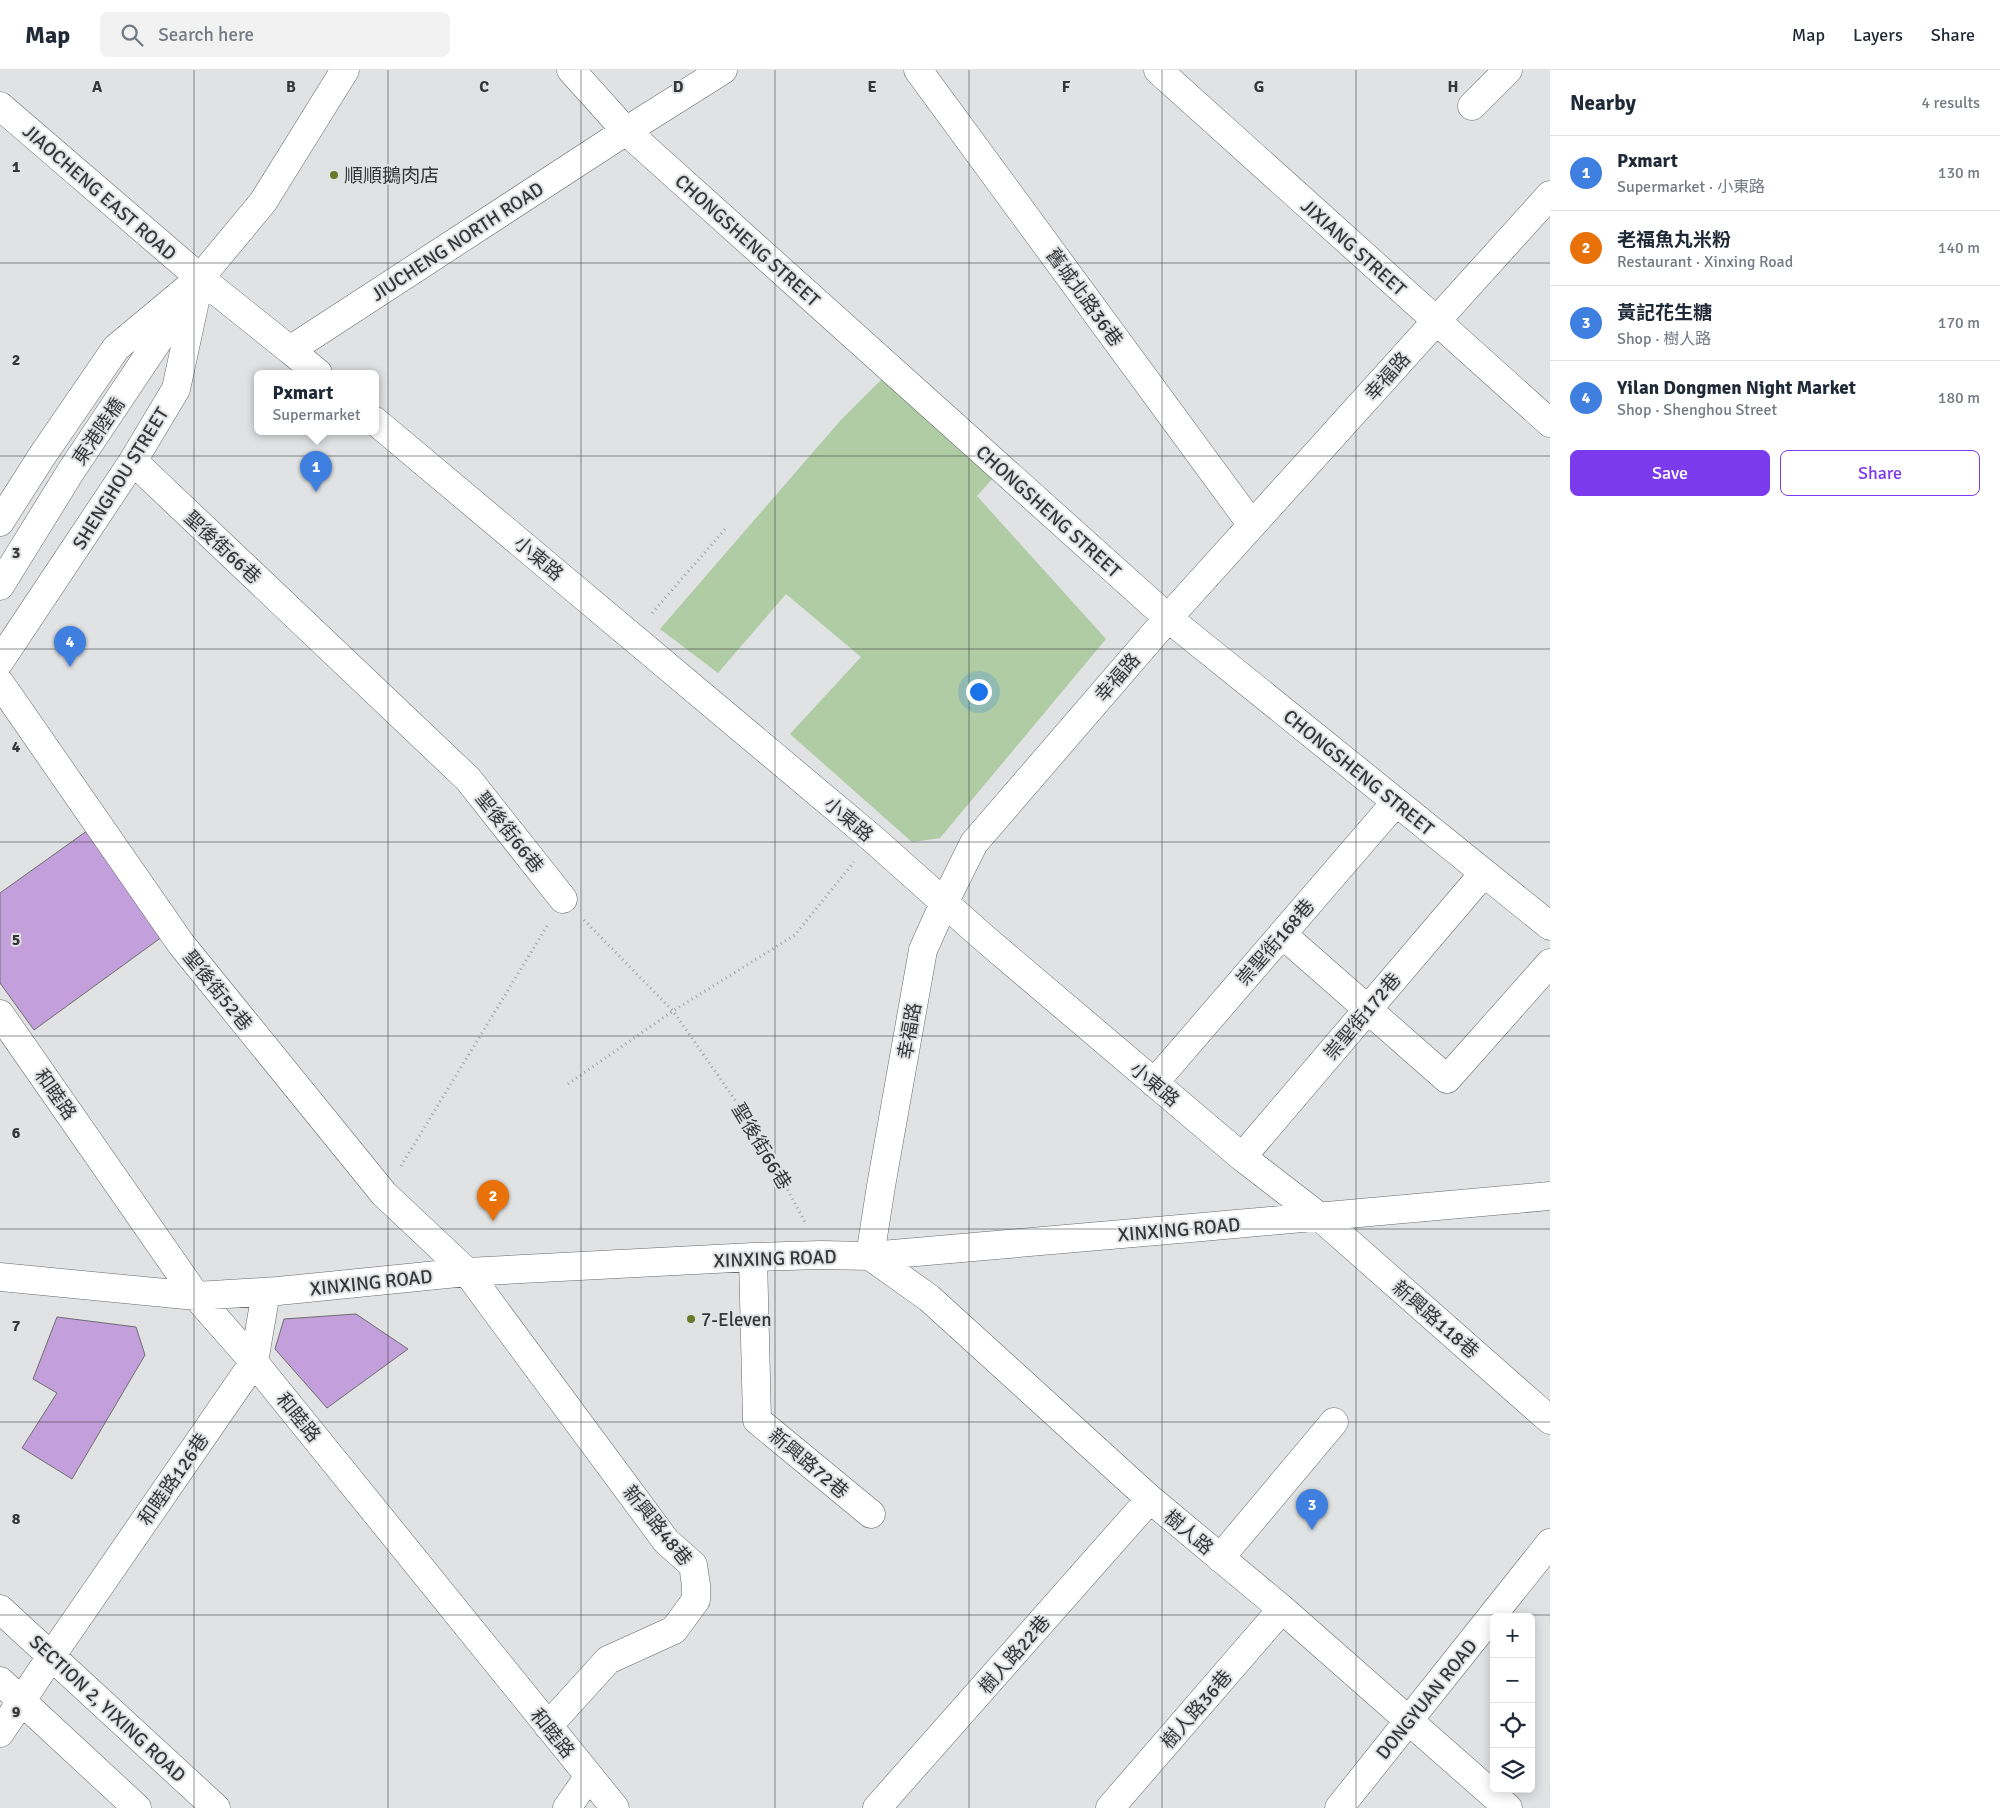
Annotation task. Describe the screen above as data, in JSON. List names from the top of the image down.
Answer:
{
  "streets": {
    "street": [
      "JIAOCHENG EAST ROAD",
      "CHONGSHENG STREET",
      "JIUCHENG NORTH ROAD",
      "JIXIANG STREET",
      "舊城北路36巷",
      "幸福路",
      "東港陸橋",
      "SHENGHOU STREET",
      "聖後街66巷",
      "小東路",
      "崇聖街168巷",
      "聖後街52巷",
      "崇聖街172巷",
      "和睦路",
      "XINXING ROAD",
      "新興路118巷",
      "新興路72巷",
      "和睦路126巷",
      "新興路48巷",
      "樹人路",
      "樹人路22巷",
      "DONGYUAN ROAD",
      "SECTION 2, YIXING ROAD",
      "樹人路36巷"
    ]
  },
  "crossings": [
    ["JIAOCHENG EAST ROAD", "東港陸橋"],
    ["JIAOCHENG EAST ROAD", "SHENGHOU STREET"],
    ["CHONGSHENG STREET", "JIUCHENG NORTH ROAD"],
    ["CHONGSHENG STREET", "幸福路"],
    ["CHONGSHENG STREET", "崇聖街168巷"],
    ["CHONGSHENG STREET", "崇聖街172巷"],
    ["JIXIANG STREET", "幸福路"],
    ["舊城北路36巷", "幸福路"],
    ["幸福路", "小東路"],
    ["幸福路", "XINXING ROAD"],
    ["幸福路", "樹人路"],
    ["東港陸橋", "SHENGHOU STREET"],
    ["SHENGHOU STREET", "聖後街66巷"],
    ["聖後街66巷", "XINXING ROAD"],
    ["小東路", "崇聖街168巷"],
    ["小東路", "崇聖街172巷"],
    ["小東路", "XINXING ROAD"],
    ["小東路", "新興路118巷"],
    ["聖後街52巷", "XINXING ROAD"],
    ["聖後街52巷", "新興路48巷"],
    ["和睦路", "XINXING ROAD"],
    ["和睦路", "和睦路126巷"],
    ["和睦路", "新興路48巷"],
    ["XINXING ROAD", "新興路118巷"],
    ["XINXING ROAD", "新興路72巷"],
    ["XINXING ROAD", "和睦路126巷"],
    ["XINXING ROAD", "新興路48巷"],
    ["XINXING ROAD", "樹人路"],
    ["和睦路126巷", "SECTION 2, YIXING ROAD"],
    ["樹人路", "樹人路22巷"],
    ["樹人路", "DONGYUAN ROAD"],
    ["樹人路", "樹人路36巷"]
  ],
  "places": ["順順鵝肉店", "7-Eleven"],
  "page": {
    "header": "Map",
    "search": "Search here",
    "nav": ["Map", "Layers", "Share"],
    "heading": ["Nearby", "4 results"],
    "list": [
      {
        "mark": "1",
        "name": "Pxmart",
        "note": "Supermarket · 小東路",
        "value": "130 m"
      },
      {
        "mark": "2",
        "name": "老福魚丸米粉",
        "note": "Restaurant · Xinxing Road",
        "value": "140 m"
      },
      {
        "mark": "3",
        "name": "黃記花生糖",
        "note": "Shop · 樹人路",
        "value": "170 m"
      },
      {
        "mark": "4",
        "name": "Yilan Dongmen Night Market",
        "note": "Shop · Shenghou Street",
        "value": "180 m"
      }
    ],
    "popup": ["Pxmart", "Supermarket"],
    "buttons": ["Save", "Share"],
    "pins": [
      "1",
      "4",
      "2",
      "3"
    ],
    "map_buttons": ["+", "−"]
  },
  "grid": {
    "columns": [
      "A",
      "B",
      "C",
      "D",
      "E",
      "F",
      "G",
      "H"
    ],
    "rows": [
      "1",
      "2",
      "3",
      "4",
      "5",
      "6",
      "7",
      "8",
      "9"
    ]
  }
}
